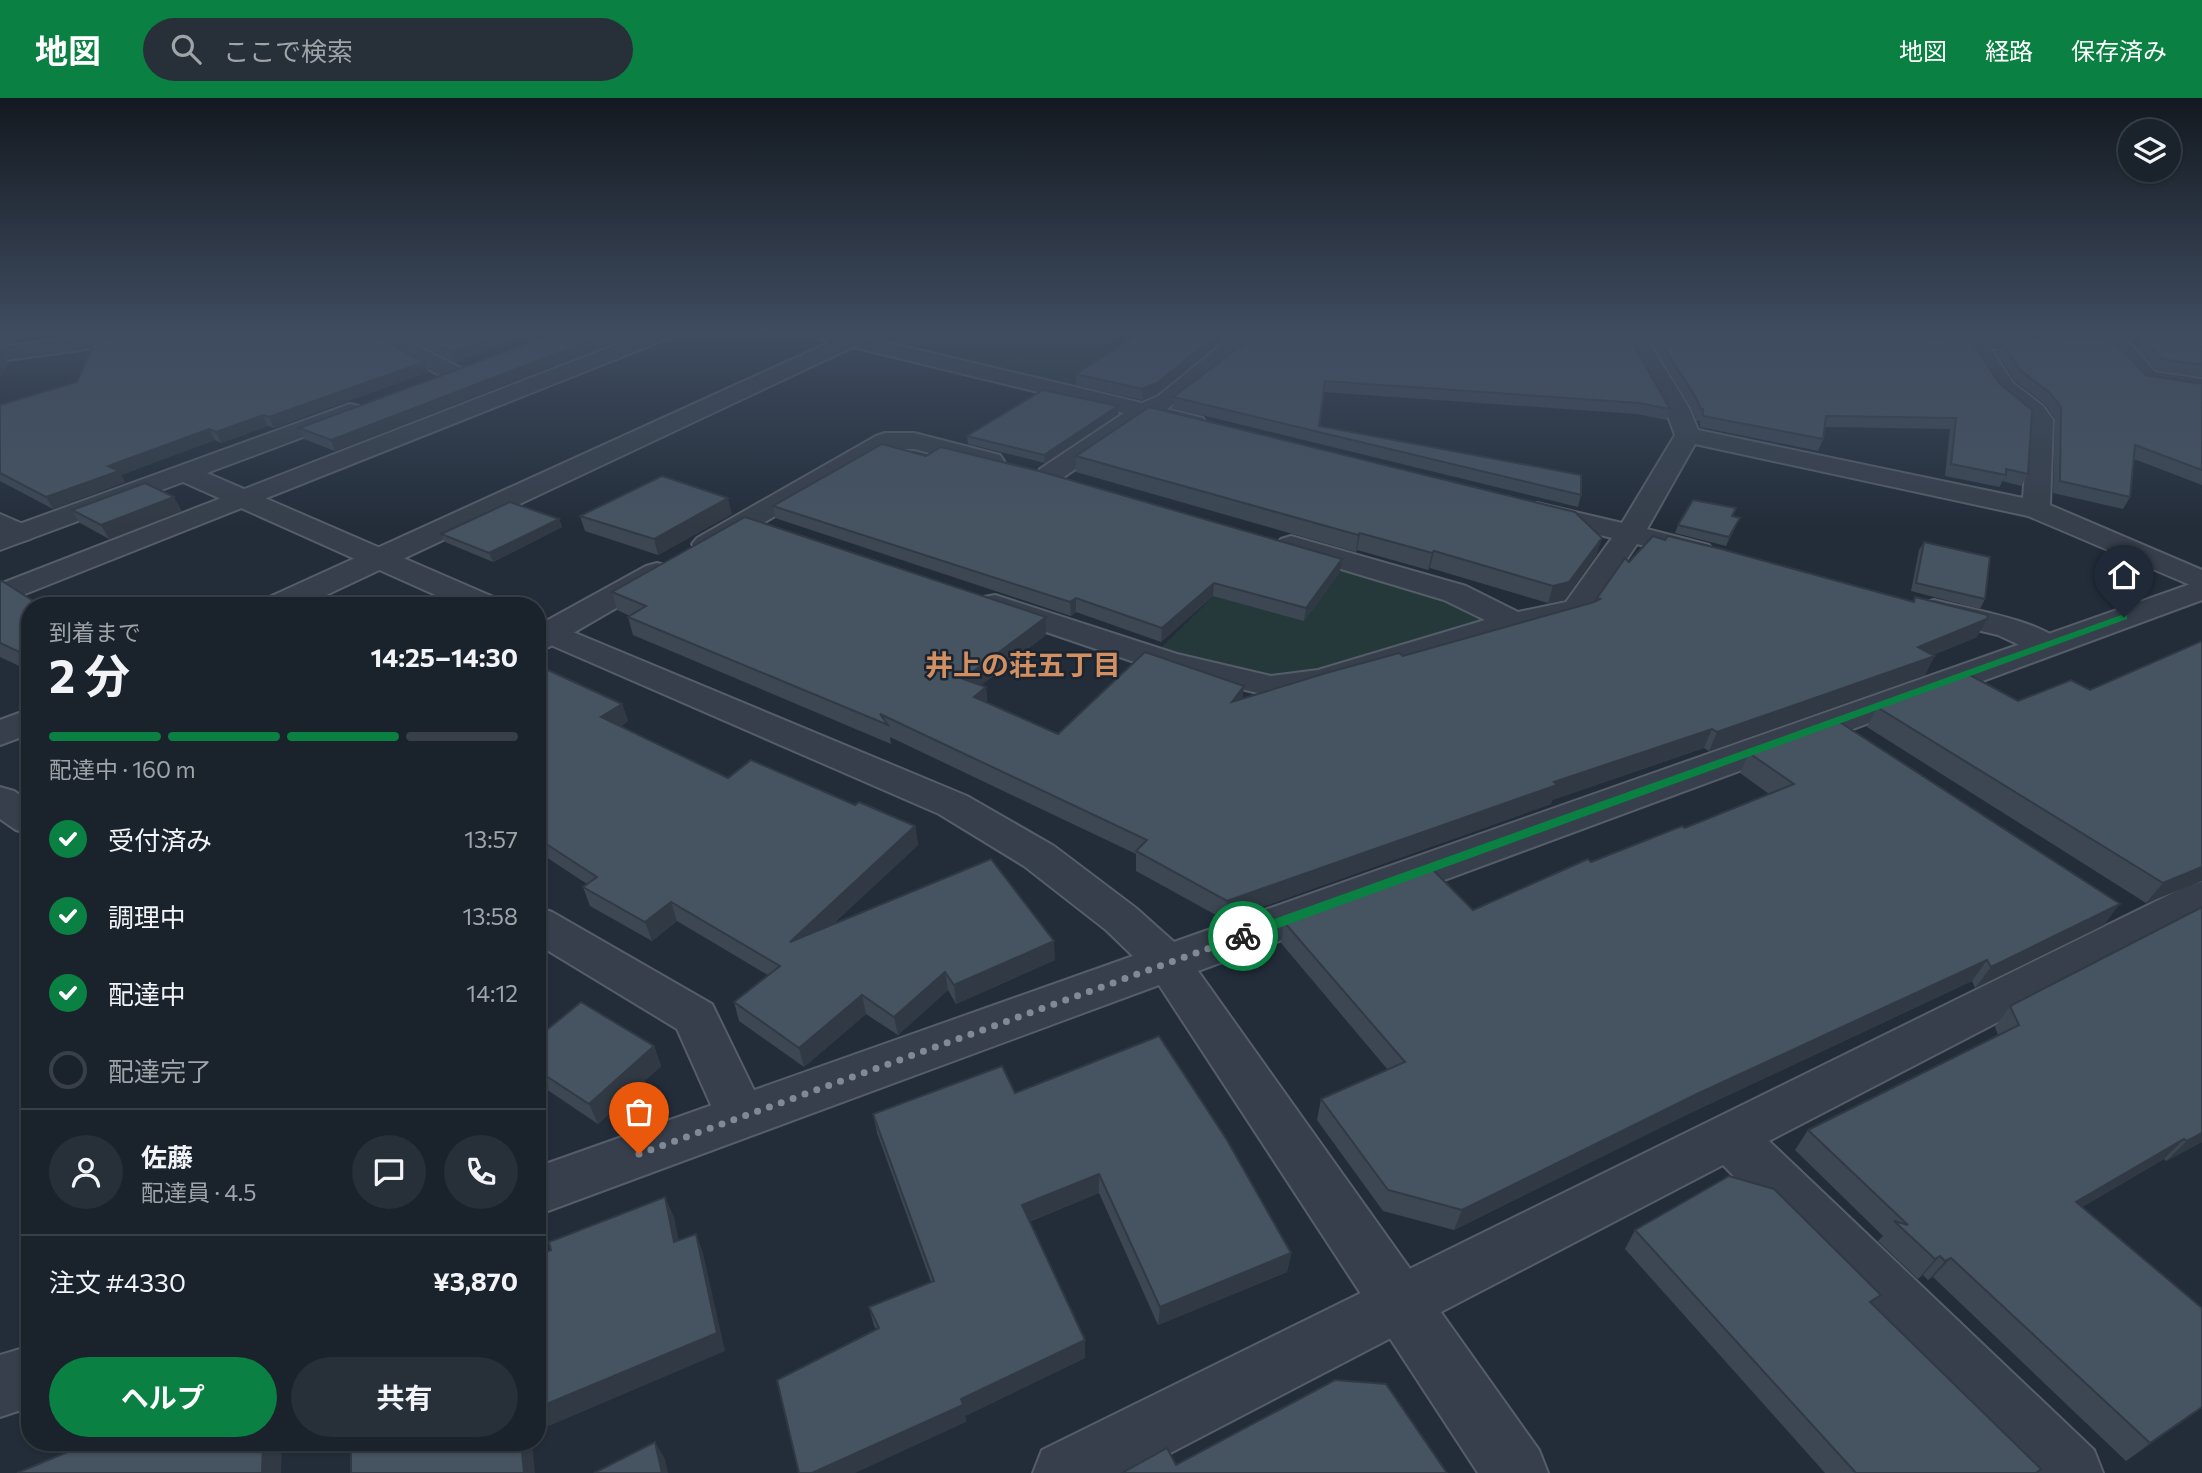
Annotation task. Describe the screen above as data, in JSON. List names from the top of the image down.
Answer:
{
  "districts": ["井上の荘五丁目"],
  "page": {
    "header": "地図",
    "search": "ここで検索",
    "nav": ["地図", "経路", "保存済み"],
    "heading": ["2 分", "到着まで", "14:25–14:30"],
    "panel": [
      "佐藤",
      "配達員 · 4.5",
      "注文 #4330",
      "¥3,870"
    ],
    "bar": "配達中 · 160 m",
    "list": [
      ["受付済み", "13:57"],
      ["調理中", "13:58"],
      ["配達中", "14:12"],
      "配達完了"
    ],
    "buttons": ["ヘルプ", "共有"]
  }
}
